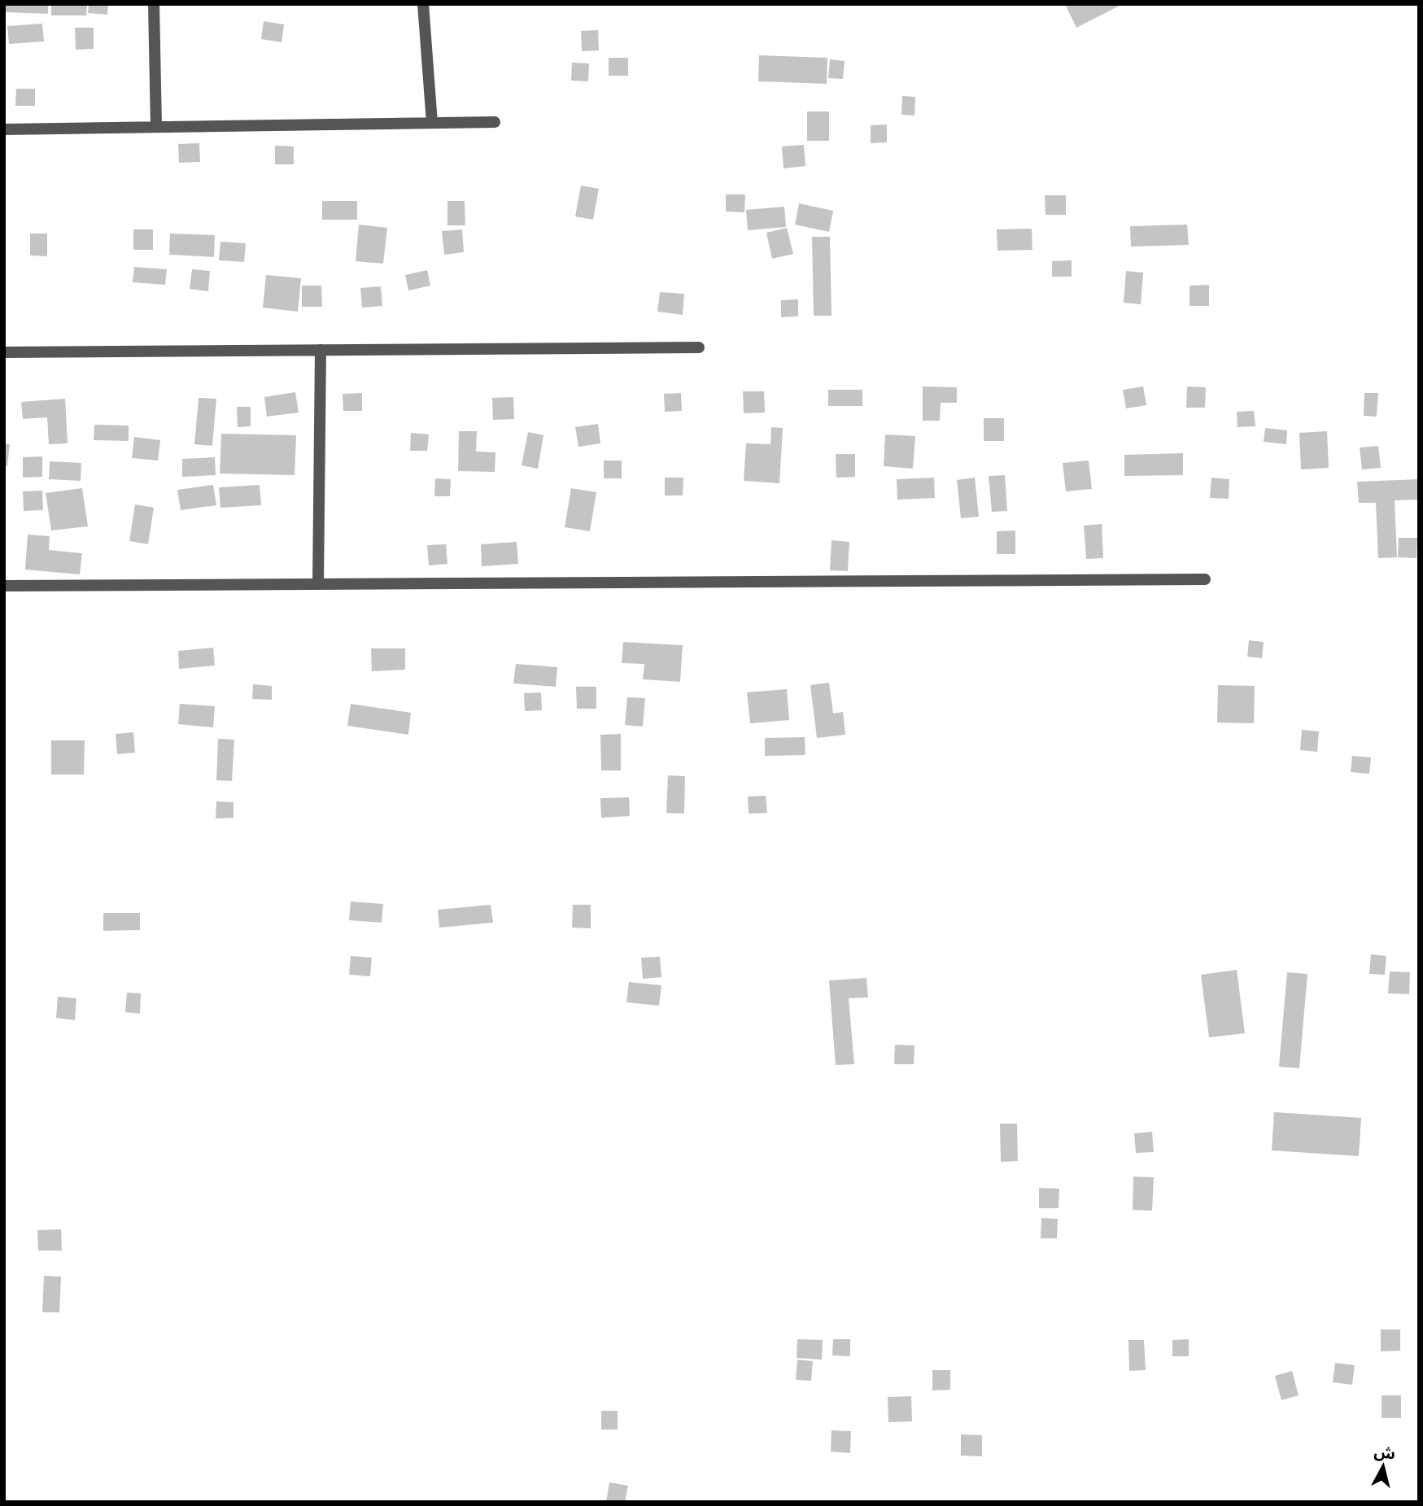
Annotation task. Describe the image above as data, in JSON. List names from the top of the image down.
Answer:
{
  "north": "top"
}
